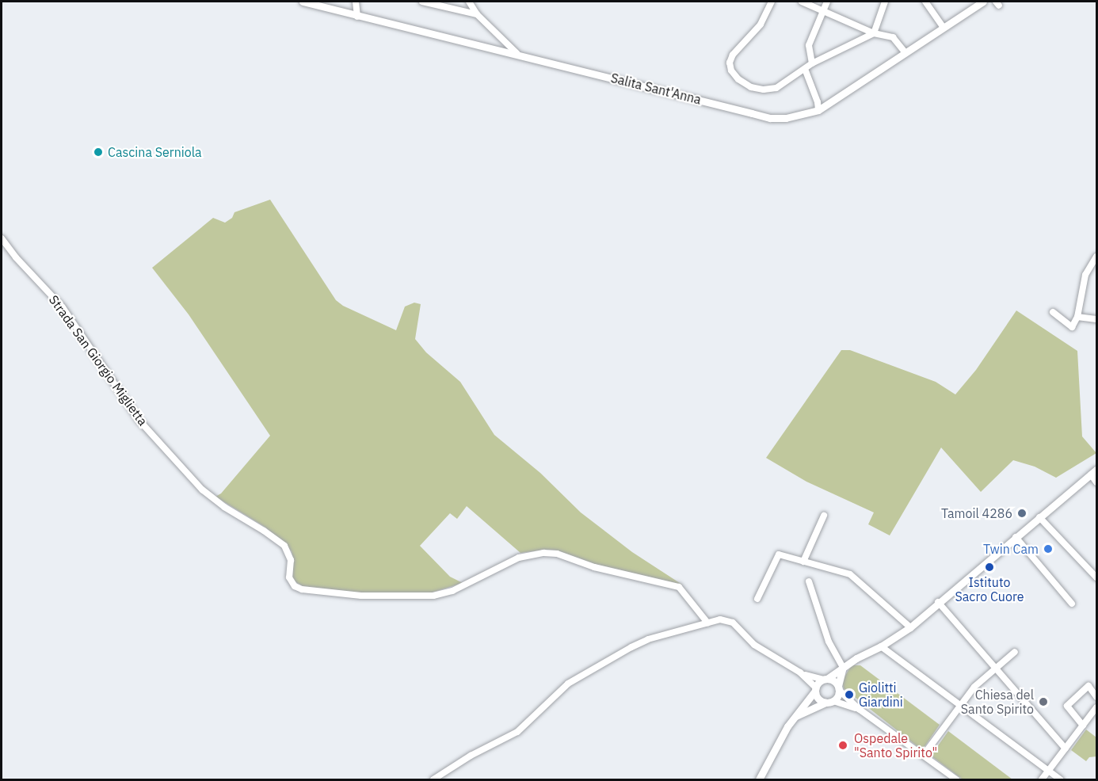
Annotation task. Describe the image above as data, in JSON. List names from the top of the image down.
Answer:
{
  "streets": {
    "street": ["Salita Sant'Anna", "Strada San Giorgio Miglietta"]
  },
  "places": [
    "Cascina Serniola",
    "Tamoil 4286",
    "Twin Cam",
    "Istituto Sacro Cuore",
    "Giolitti Giardini",
    "Chiesa del Santo Spirito",
    "Ospedale \"Santo Spirito\""
  ]
}
